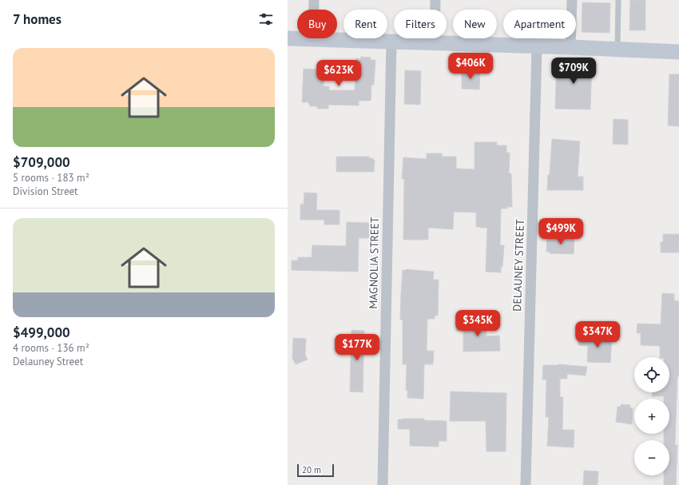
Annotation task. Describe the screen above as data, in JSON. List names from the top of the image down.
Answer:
{
  "streets": {
    "street": ["MAGNOLIA STREET", "DELAUNEY STREET"]
  },
  "scale_bar": "20 m",
  "page": {
    "heading": "7 homes",
    "chip": [
      "Buy",
      "Rent",
      "Filters",
      "New",
      "Apartment"
    ],
    "list": [
      {
        "name": "$709,000",
        "note": "5 rooms · 183 m² · Division Street"
      },
      {
        "name": "$499,000",
        "note": "4 rooms · 136 m² · Delauney Street"
      }
    ],
    "price": [
      "$406K",
      "$709K",
      "$623K",
      "$499K",
      "$345K",
      "$347K",
      "$177K"
    ],
    "map_buttons": ["+", "−"],
    "scale": "20 m"
  }
}
